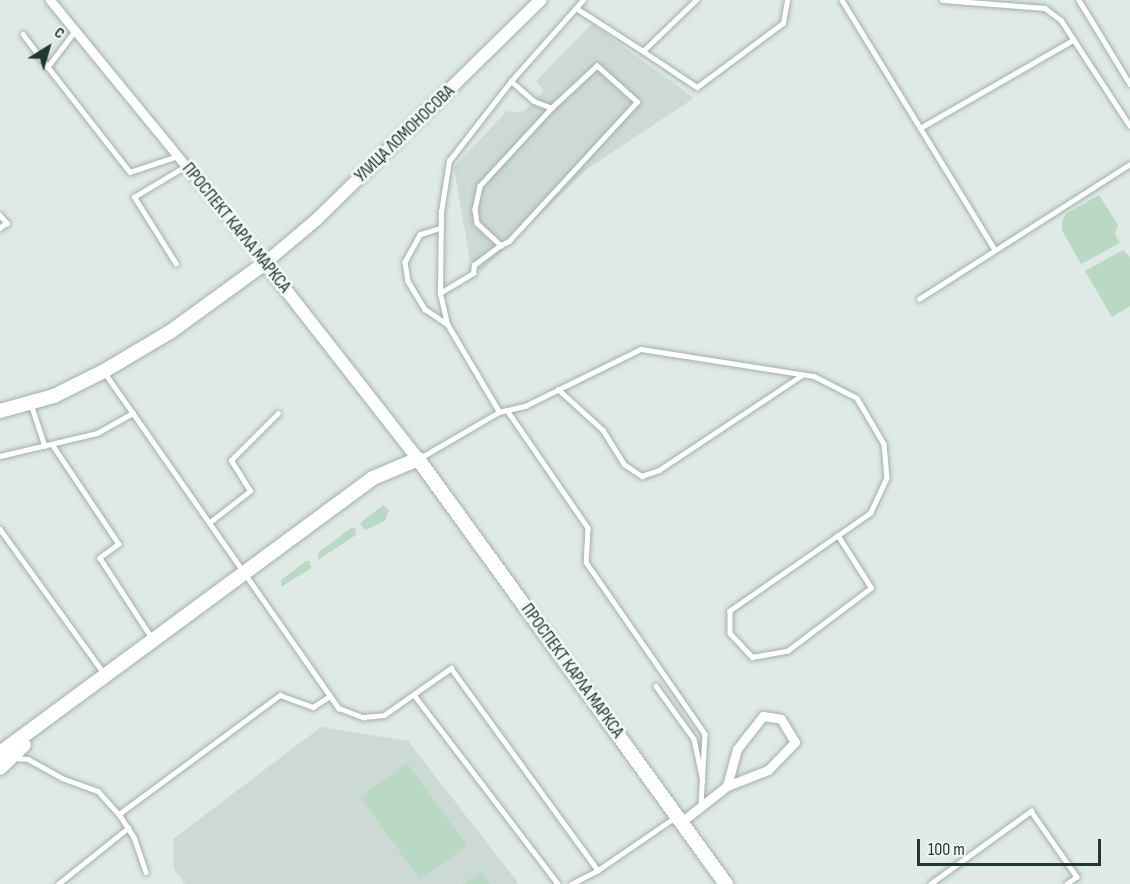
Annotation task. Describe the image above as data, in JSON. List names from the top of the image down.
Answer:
{
  "streets": {
    "main road": ["ПРОСПЕКТ КАРЛА МАРКСА"],
    "street": ["УЛИЦА ЛОМОНОСОВА"]
  },
  "crossings": [
    ["УЛИЦА ЛОМОНОСОВА", "ПРОСПЕКТ КАРЛА МАРКСА"]
  ],
  "scale_bar": "100 m",
  "north": "top right"
}
